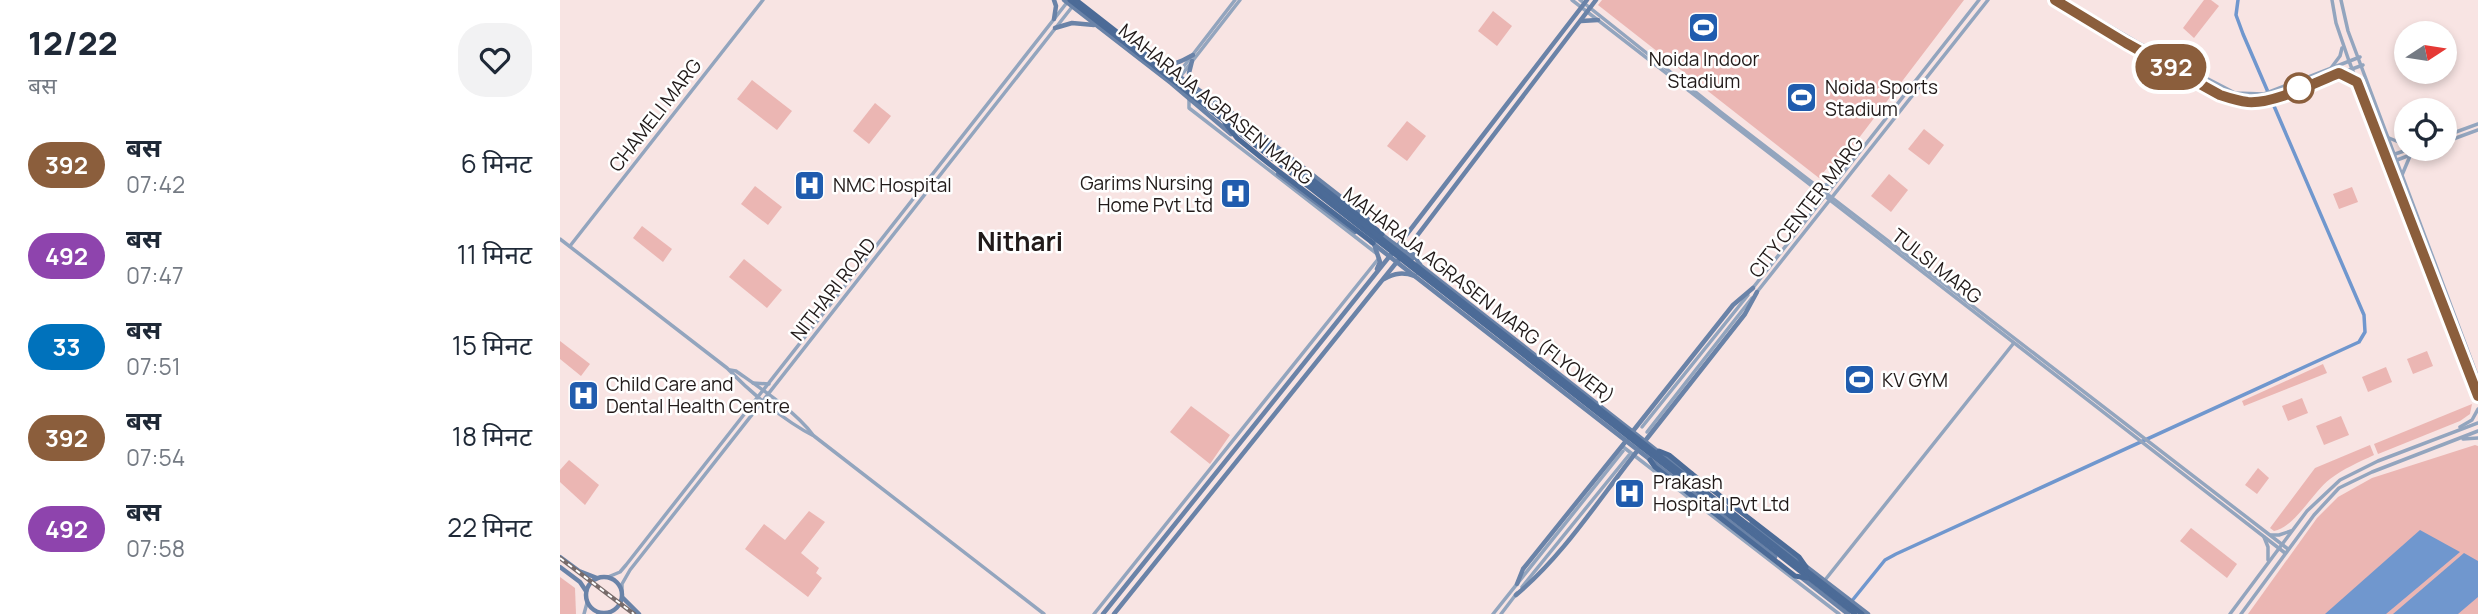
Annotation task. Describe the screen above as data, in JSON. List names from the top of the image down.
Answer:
{
  "streets": {
    "main road": ["MAHARAJA AGRASEN MARG", "MAHARAJA AGRASEN MARG (FLYOVER)"],
    "street": [
      "CHAMELI MARG",
      "CITY CENTER MARG",
      "TULSI MARG",
      "NITHARI ROAD"
    ]
  },
  "crossings": [
    ["MAHARAJA AGRASEN MARG", "NITHARI ROAD"],
    ["MAHARAJA AGRASEN MARG", "MAHARAJA AGRASEN MARG (FLYOVER)"],
    ["CITY CENTER MARG", "TULSI MARG"],
    ["NITHARI ROAD", "MAHARAJA AGRASEN MARG (FLYOVER)"]
  ],
  "districts": ["Nithari"],
  "places": {
    "sports": ["Noida Indoor Stadium", "Noida Sports Stadium", "KV GYM"],
    "hospital": [
      "NMC Hospital",
      "Garims Nursing Home Pvt Ltd",
      "Child Care and Dental Health Centre",
      "Prakash Hospital Pvt Ltd"
    ]
  },
  "lines": ["bus line 392"],
  "north": "right",
  "page": {
    "heading": ["12/22", "बस"],
    "on_map": "392",
    "list": [
      {
        "mark": "392",
        "name": "बस",
        "note": "07:42",
        "value": "6 मिनट"
      },
      {
        "mark": "492",
        "name": "बस",
        "note": "07:47",
        "value": "11 मिनट"
      },
      {
        "mark": "33",
        "name": "बस",
        "note": "07:51",
        "value": "15 मिनट"
      },
      {
        "mark": "392",
        "name": "बस",
        "note": "07:54",
        "value": "18 मिनट"
      },
      {
        "mark": "492",
        "name": "बस",
        "note": "07:58",
        "value": "22 मिनट"
      }
    ]
  }
}
